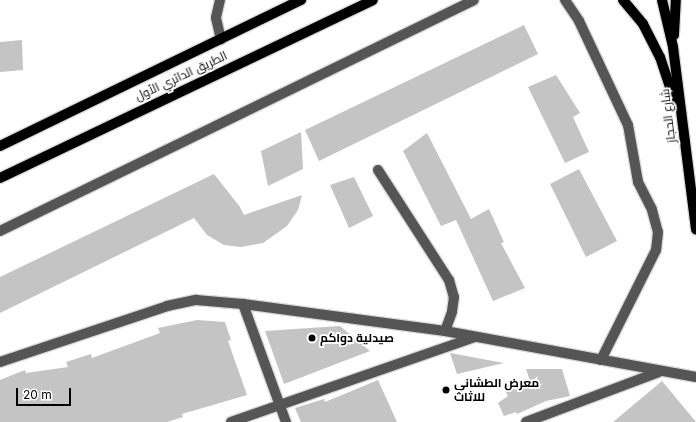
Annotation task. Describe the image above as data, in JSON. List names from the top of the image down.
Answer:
{
  "streets": {
    "main road": ["الطريق الدائري الأول", "شارع الحجاز"]
  },
  "places": ["صيدلية دواكم", "معرض الطشاني للاثاث"],
  "scale_bar": "20 m"
}
